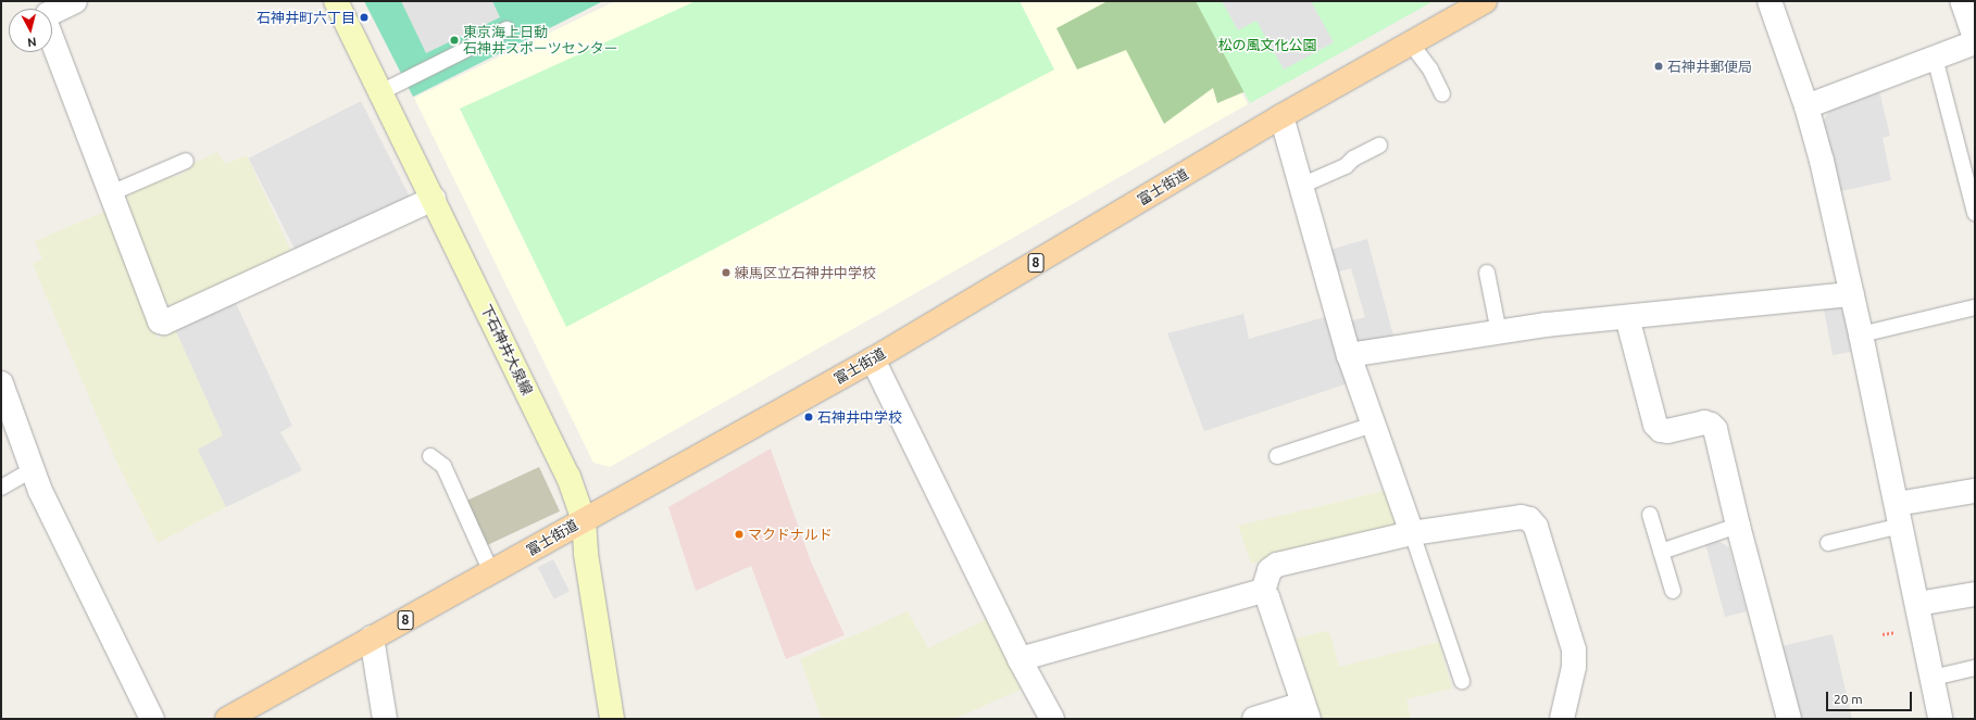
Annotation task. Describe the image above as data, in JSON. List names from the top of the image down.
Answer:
{
  "streets": {
    "main road": ["富士街道", "8", "下石神井大泉線"]
  },
  "crossings": [
    ["富士街道", "下石神井大泉線"]
  ],
  "parks": ["松の風文化公園"],
  "places": [
    "石神井町六丁目",
    "東京海上日動 石神井スポーツセンター",
    "石神井郵便局",
    "練馬区立石神井中学校",
    "石神井中学校",
    "マクドナルド"
  ],
  "scale_bar": "20 m",
  "north": "bottom"
}
